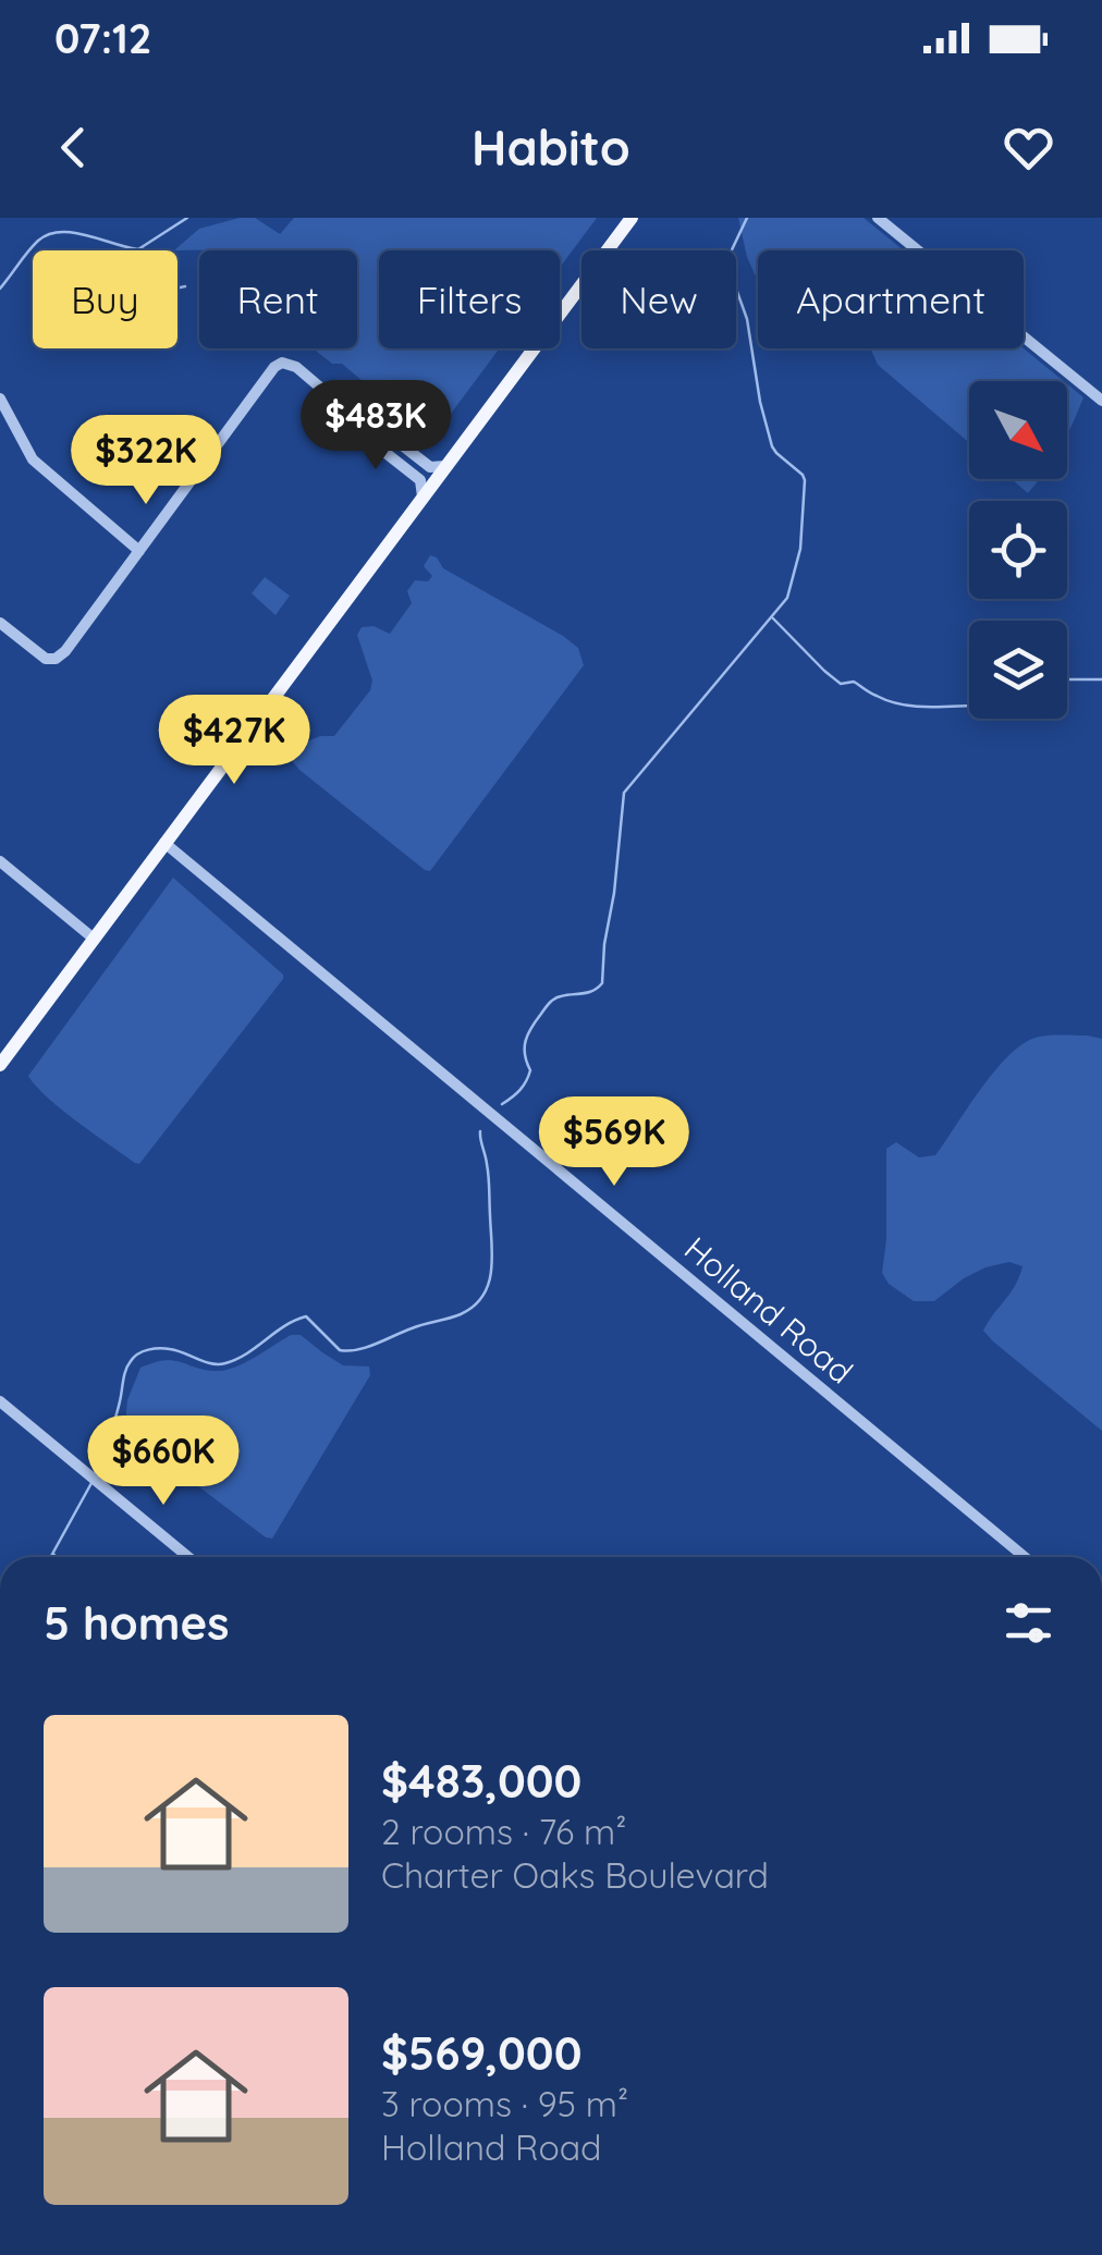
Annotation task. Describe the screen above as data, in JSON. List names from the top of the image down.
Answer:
{
  "streets": {
    "street": ["Holland Road"]
  },
  "north": "bottom right",
  "page": {
    "status": "07:12",
    "header": "Habito",
    "chip": [
      "Buy",
      "Rent",
      "Filters",
      "New",
      "Apartment"
    ],
    "price": [
      "$483K",
      "$322K",
      "$427K",
      "$569K",
      "$660K"
    ],
    "heading": "5 homes",
    "list": [
      {
        "name": "$483,000",
        "note": "2 rooms · 76 m² · Charter Oaks Boulevard"
      },
      {
        "name": "$569,000",
        "note": "3 rooms · 95 m² · Holland Road"
      }
    ]
  }
}
